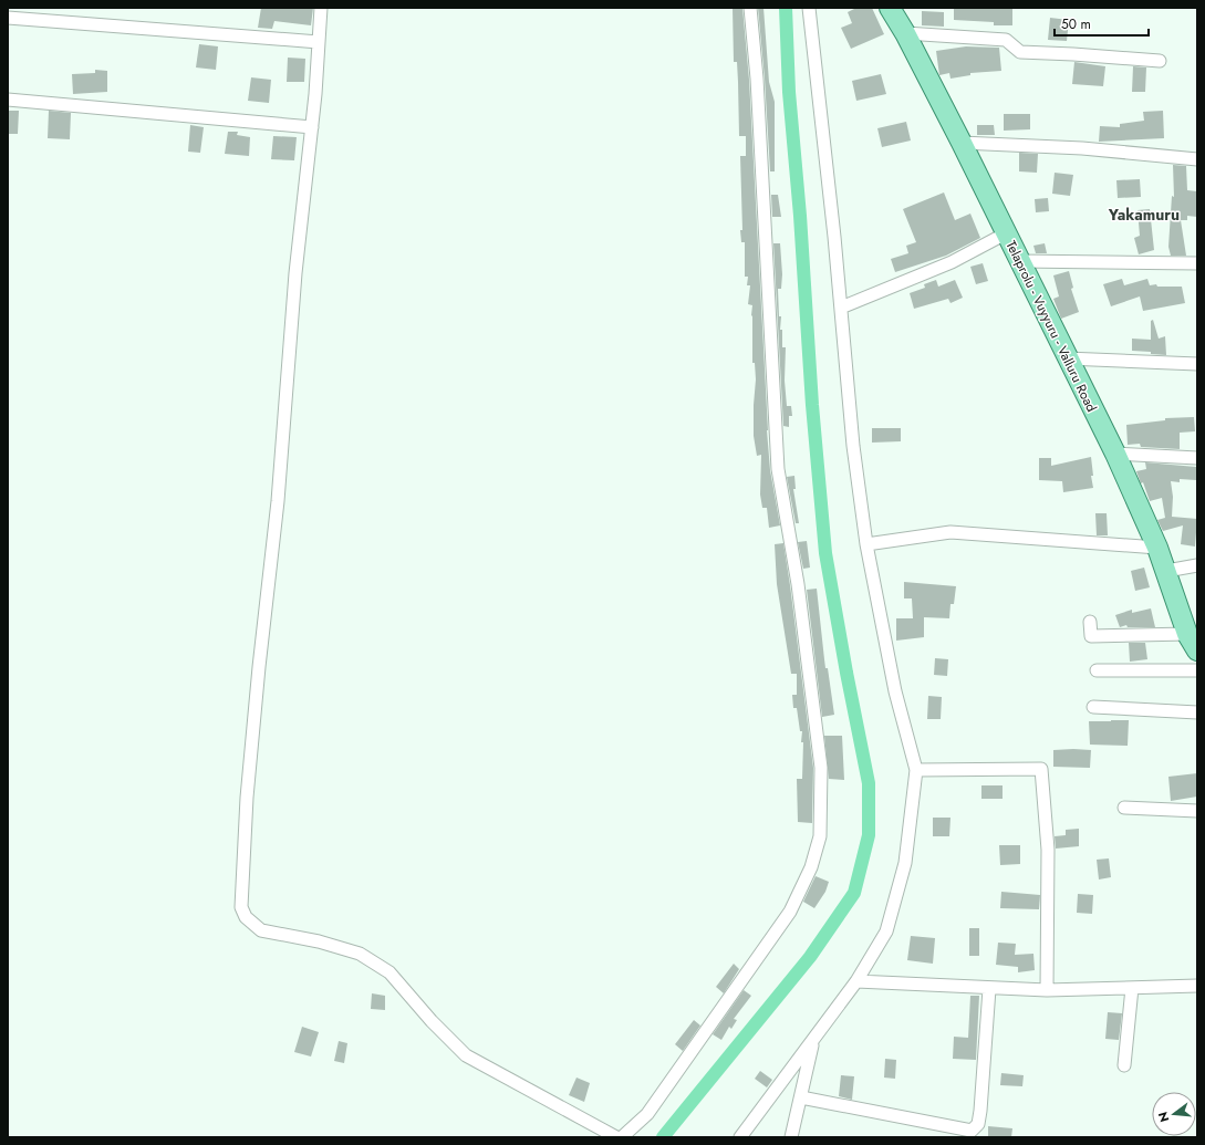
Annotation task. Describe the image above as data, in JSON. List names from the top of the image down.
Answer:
{
  "streets": {
    "main road": ["Telaprolu - Vuyyuru - Valluru Road"]
  },
  "districts": ["Yakamuru"],
  "scale_bar": "50 m",
  "north": "left"
}
